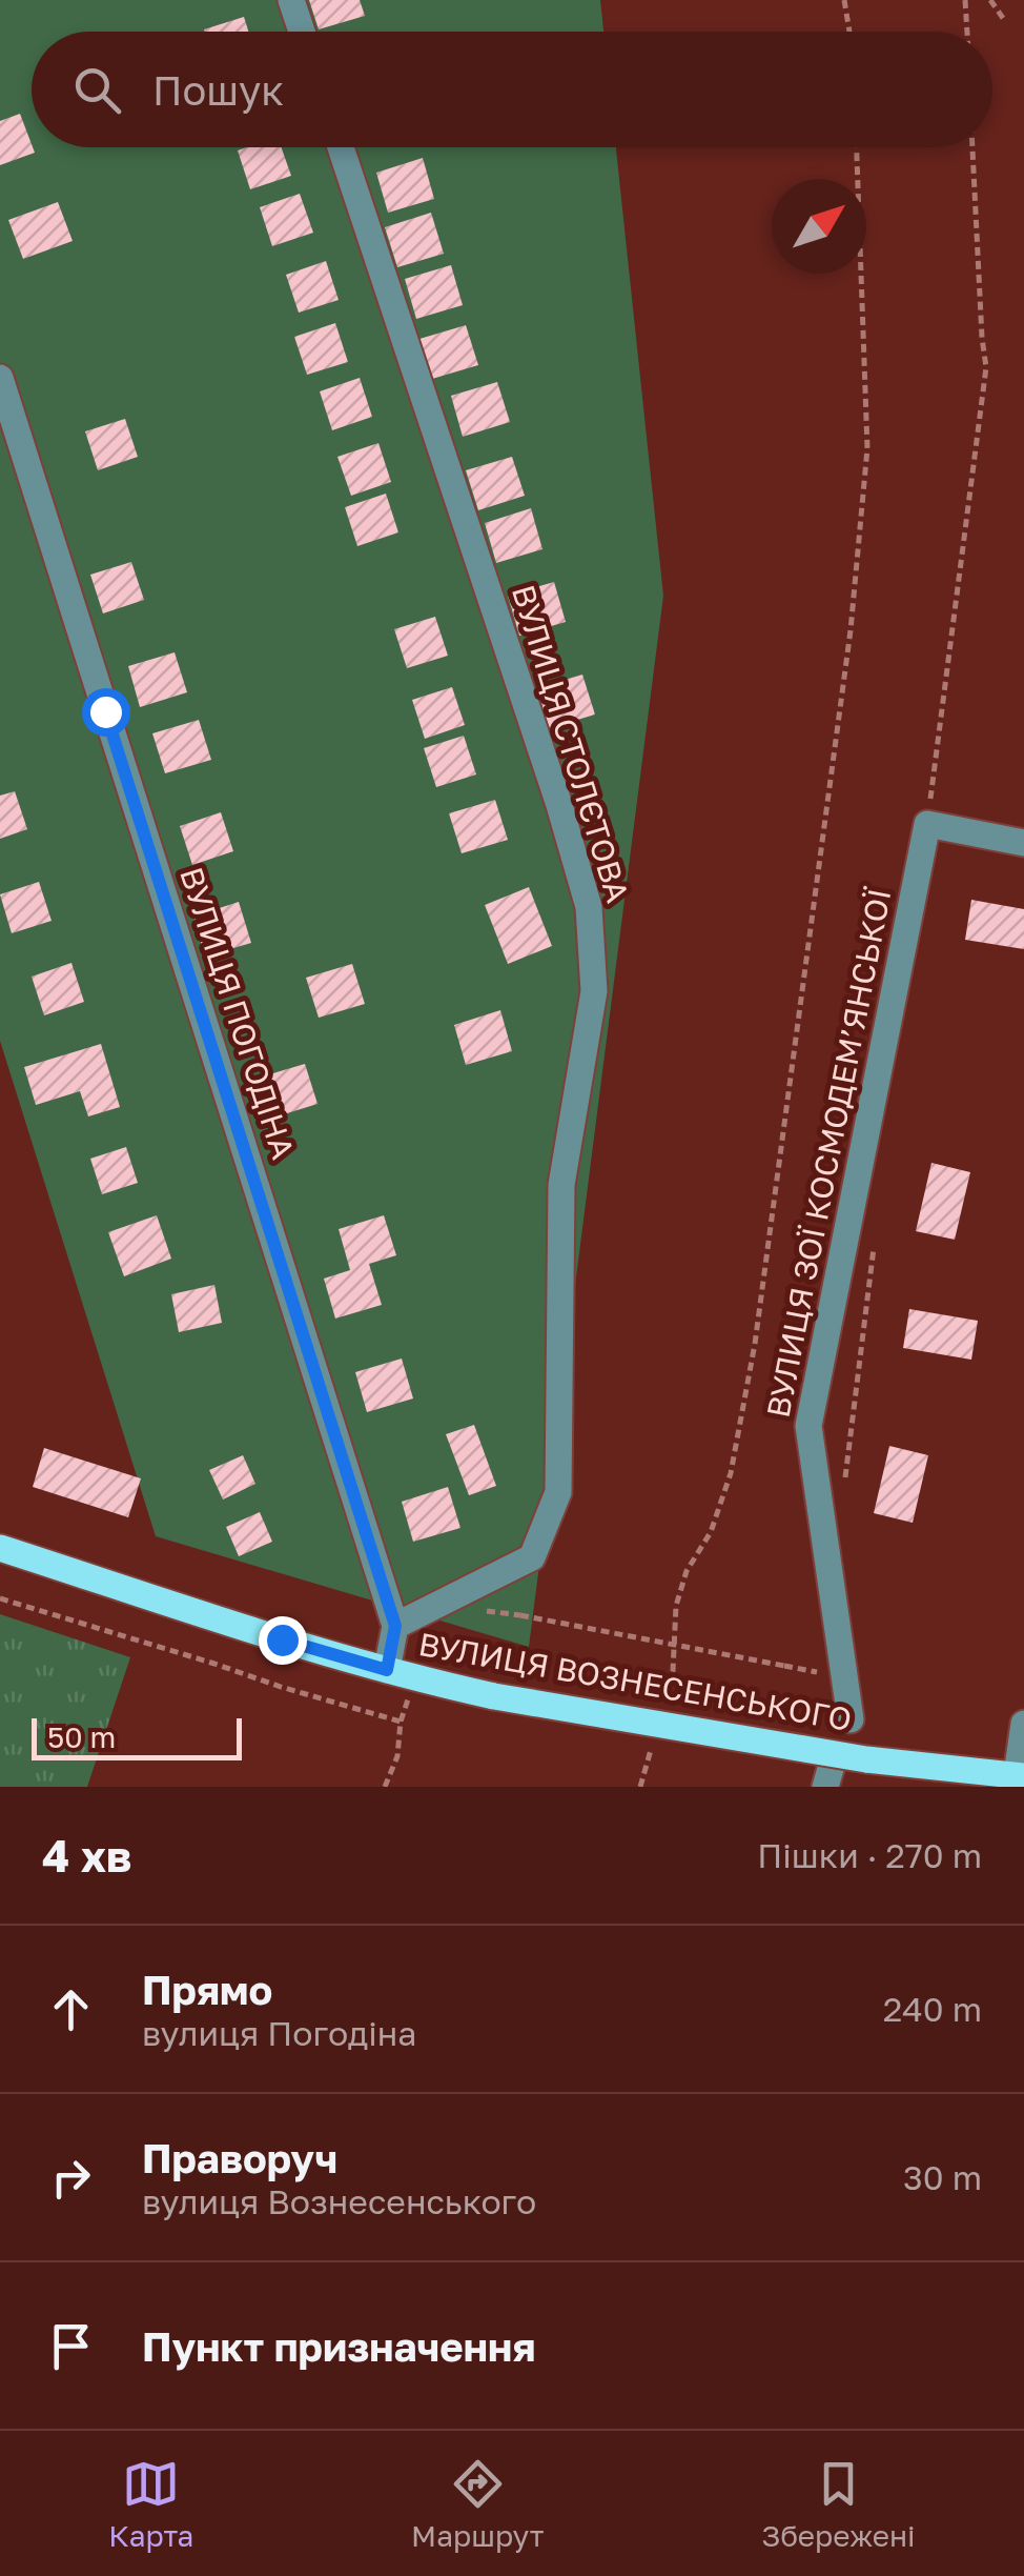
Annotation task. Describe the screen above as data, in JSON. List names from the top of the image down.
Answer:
{
  "streets": {
    "main road": ["ВУЛИЦЯ ВОЗНЕСЕНСЬКОГО"],
    "street": ["ВУЛИЦЯ СТОЛЄТОВА", "ВУЛИЦЯ ПОГОДІНА", "ВУЛИЦЯ ЗОЇ КОСМОДЕМ’ЯНСЬКОЇ"]
  },
  "crossings": [
    ["ВУЛИЦЯ СТОЛЄТОВА", "ВУЛИЦЯ ПОГОДІНА"],
    ["ВУЛИЦЯ ПОГОДІНА", "ВУЛИЦЯ ВОЗНЕСЕНСЬКОГО"]
  ],
  "scale_bar": "50 m",
  "north": "top right",
  "page": {
    "search": "Пошук",
    "scale": "50 m",
    "heading": ["4 хв", "Пішки · 270 m"],
    "list": [
      ["Прямо", "вулиця Погодіна", "240 m"],
      ["Праворуч", "вулиця Вознесенського", "30 m"],
      "Пункт призначення"
    ],
    "nav": ["Карта", "Маршрут", "Збережені"]
  }
}
